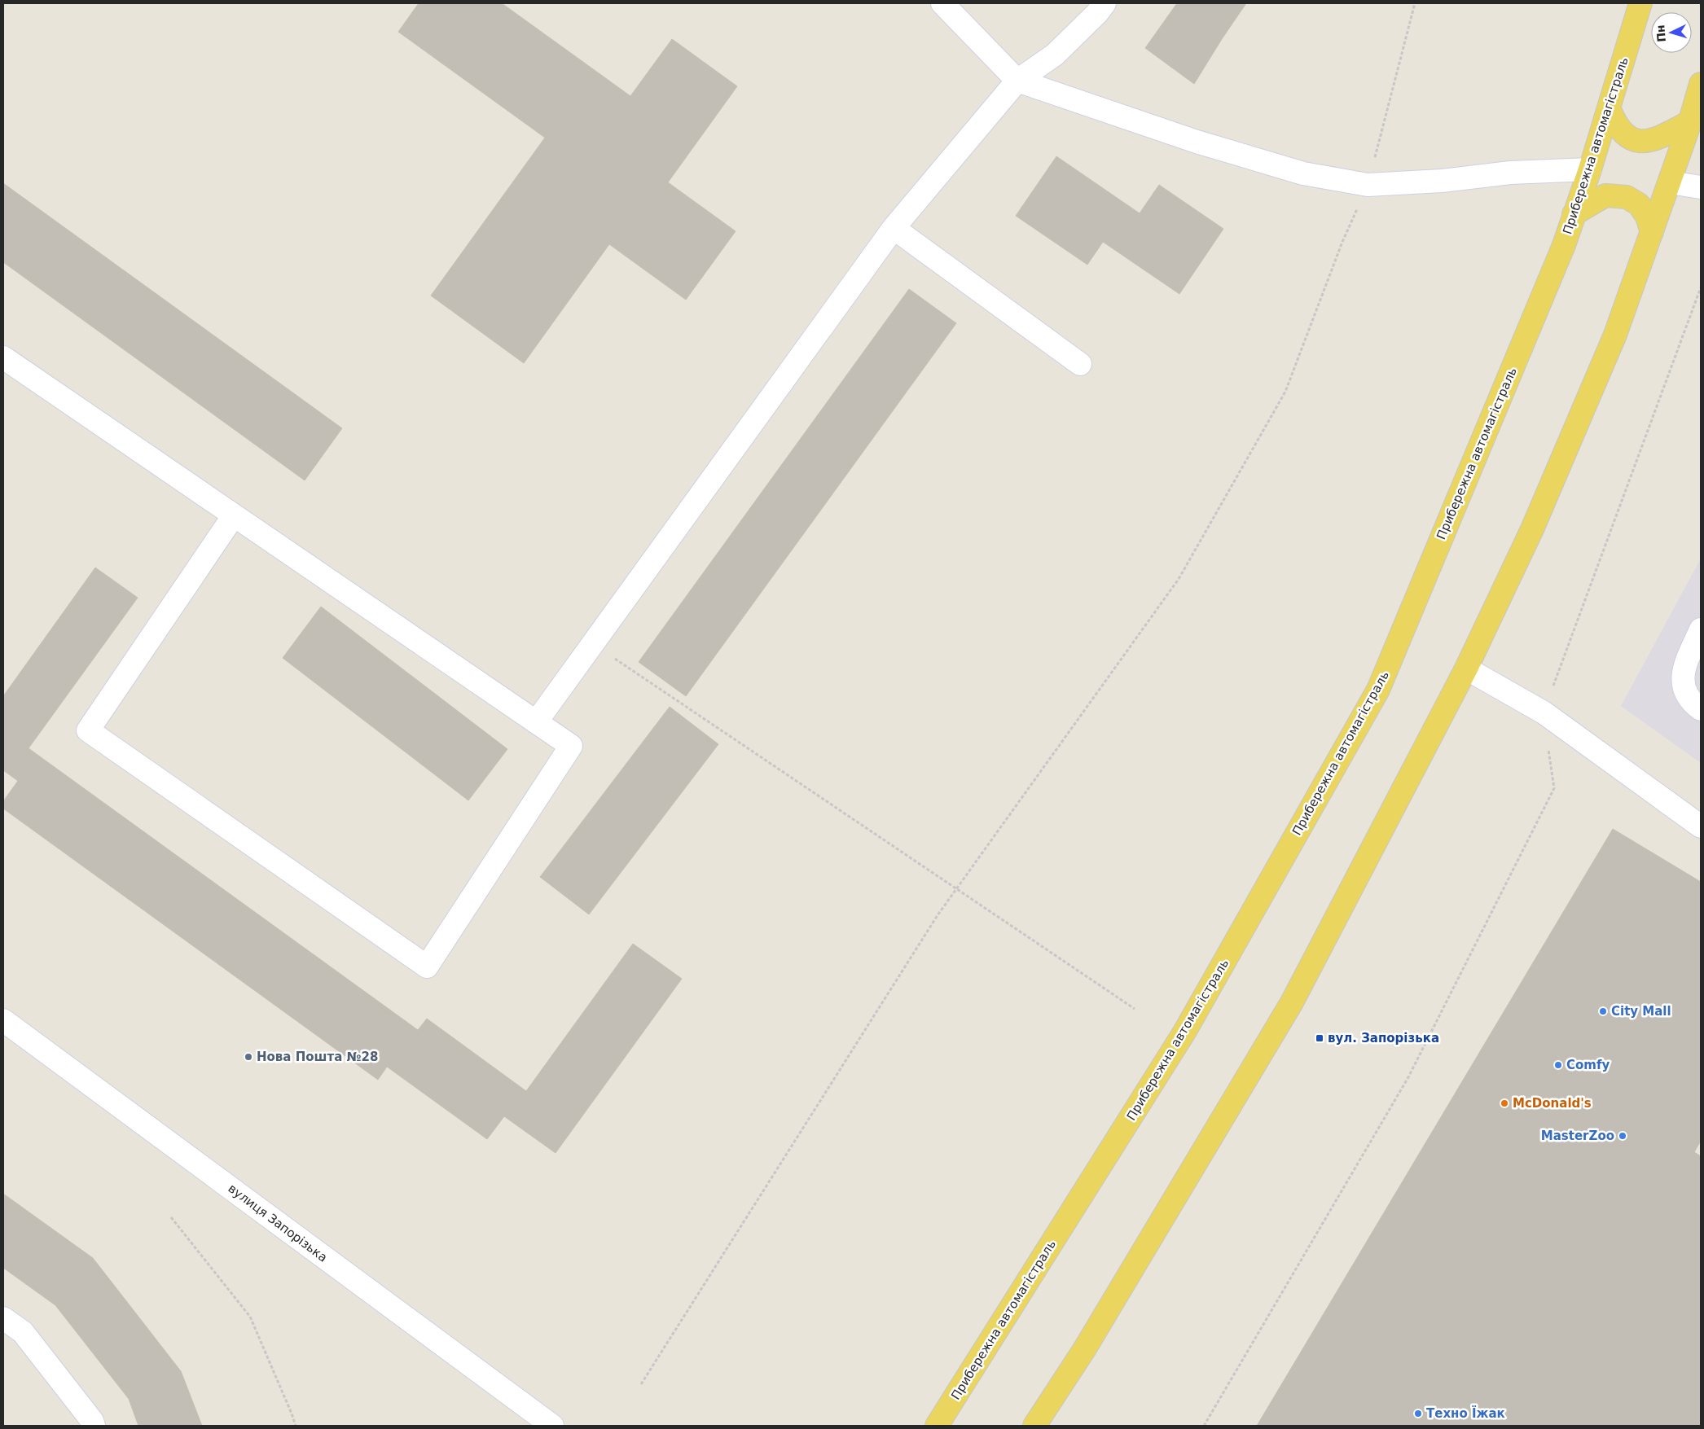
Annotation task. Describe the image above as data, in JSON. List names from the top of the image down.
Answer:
{
  "streets": {
    "main road": ["Прибережна автомагістраль"],
    "street": ["вулиця Запорізька"]
  },
  "places": {
    "other": [
      "City Mall",
      "Нова Пошта №28",
      "Comfy",
      "McDonald's",
      "MasterZoo",
      "Техно Їжак"
    ],
    "transit": ["вул. Запорізька"]
  },
  "north": "left"
}
